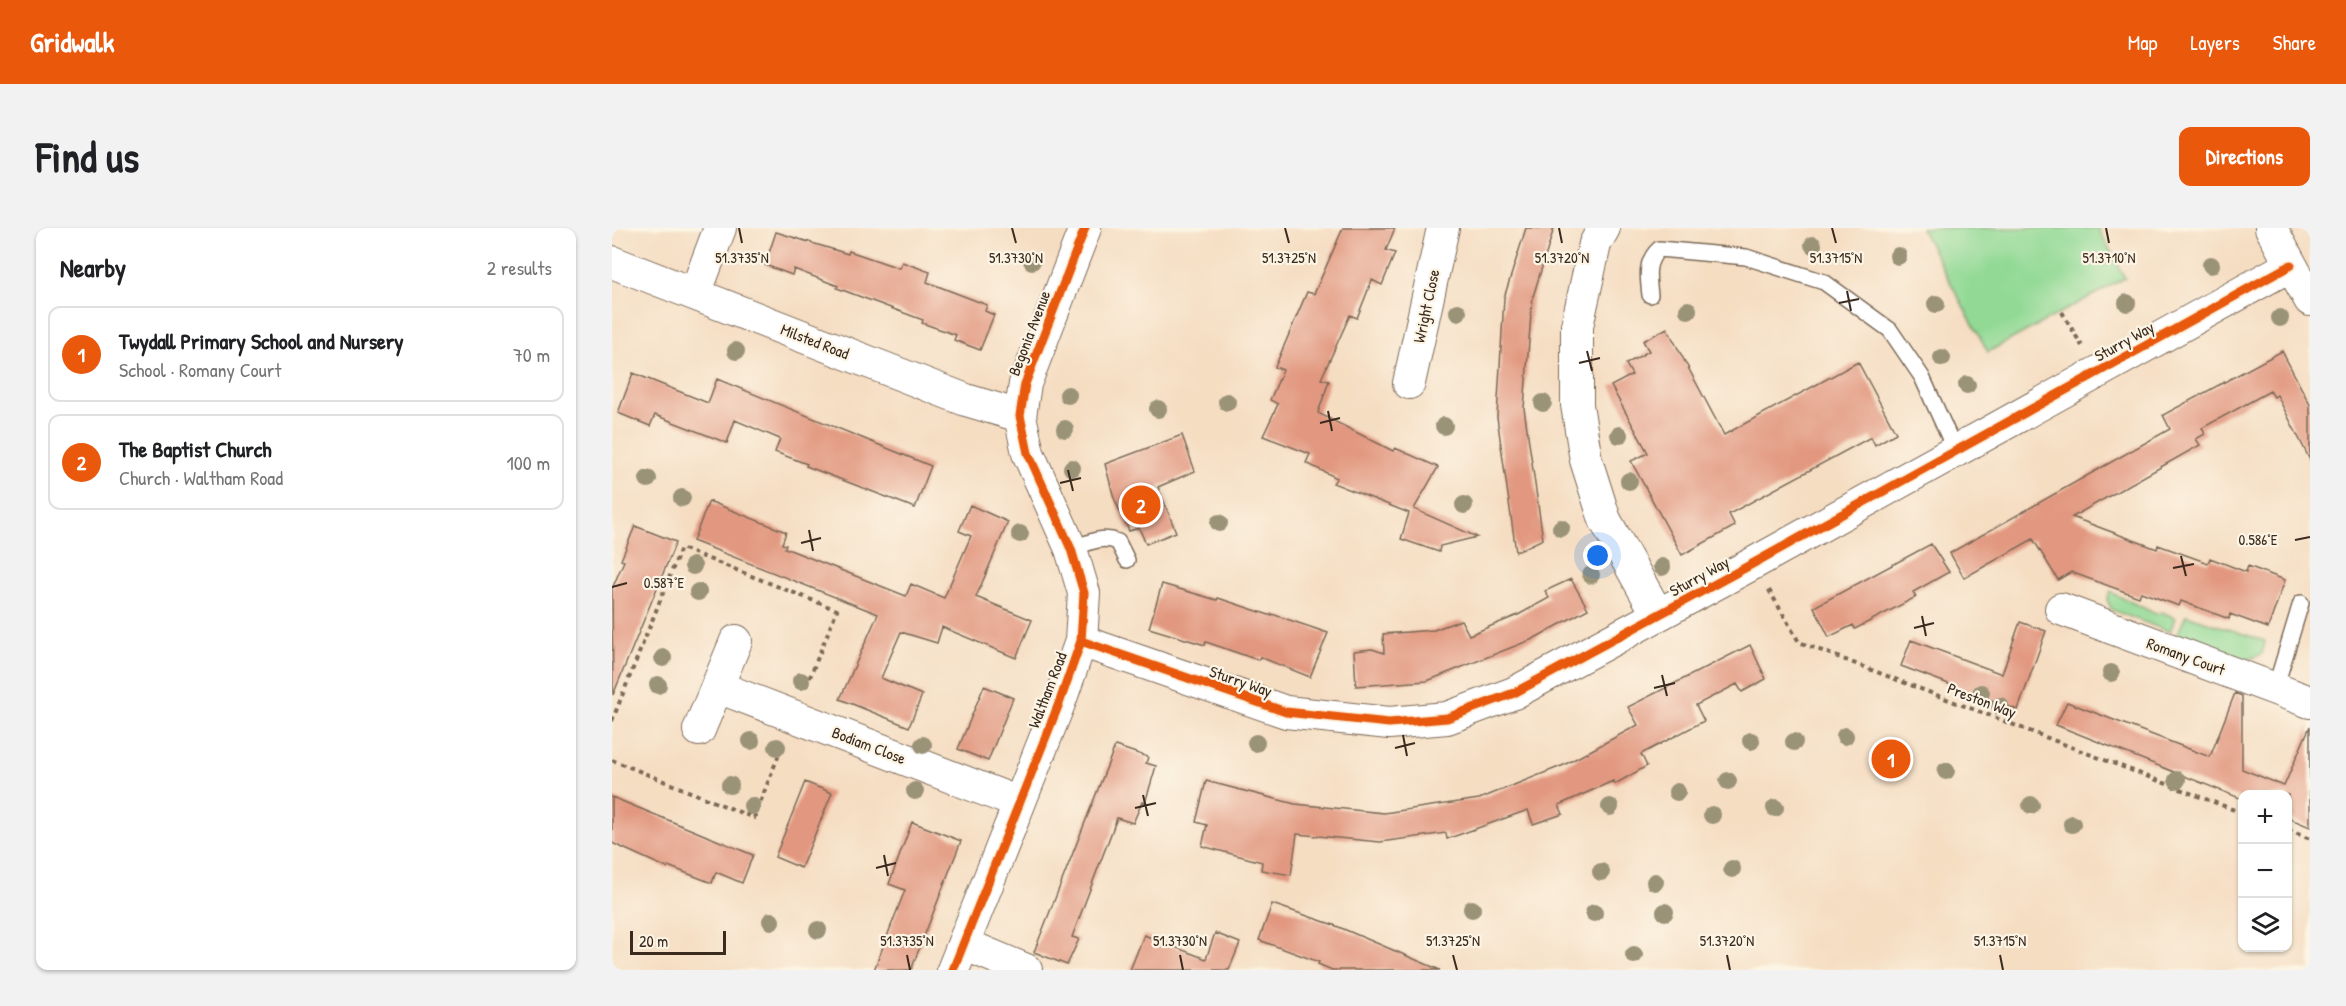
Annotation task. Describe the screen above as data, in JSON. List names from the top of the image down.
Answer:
{
  "streets": {
    "street": [
      "Wright Close",
      "Begonia Avenue",
      "Milsted Road",
      "Sturry Way",
      "Romany Court",
      "Waltham Road",
      "Bodiam Close"
    ],
    "path": ["Preston Way"]
  },
  "crossings": [
    ["Begonia Avenue", "Milsted Road"],
    ["Begonia Avenue", "Waltham Road"],
    ["Milsted Road", "Waltham Road"],
    ["Sturry Way", "Waltham Road"],
    ["Sturry Way", "Preston Way"],
    ["Waltham Road", "Bodiam Close"]
  ],
  "scale_bar": "20 m",
  "page": {
    "header": "Gridwalk",
    "nav": ["Map", "Layers", "Share"],
    "buttons": "Directions",
    "title": "Find us",
    "heading": ["Nearby", "2 results"],
    "list": [
      {
        "mark": "1",
        "name": "Twydall Primary School and Nursery",
        "note": "School · Romany Court",
        "value": "70 m"
      },
      {
        "mark": "2",
        "name": "The Baptist Church",
        "note": "Church · Waltham Road",
        "value": "100 m"
      }
    ],
    "pins": ["2", "1"],
    "map_buttons": ["+", "−"],
    "scale": "20 m"
  },
  "coordinates": [
    "51.3735°N",
    "51.3730°N",
    "51.3725°N",
    "51.3720°N",
    "51.3715°N",
    "51.3710°N",
    "0.586°E",
    "0.587°E"
  ]
}
